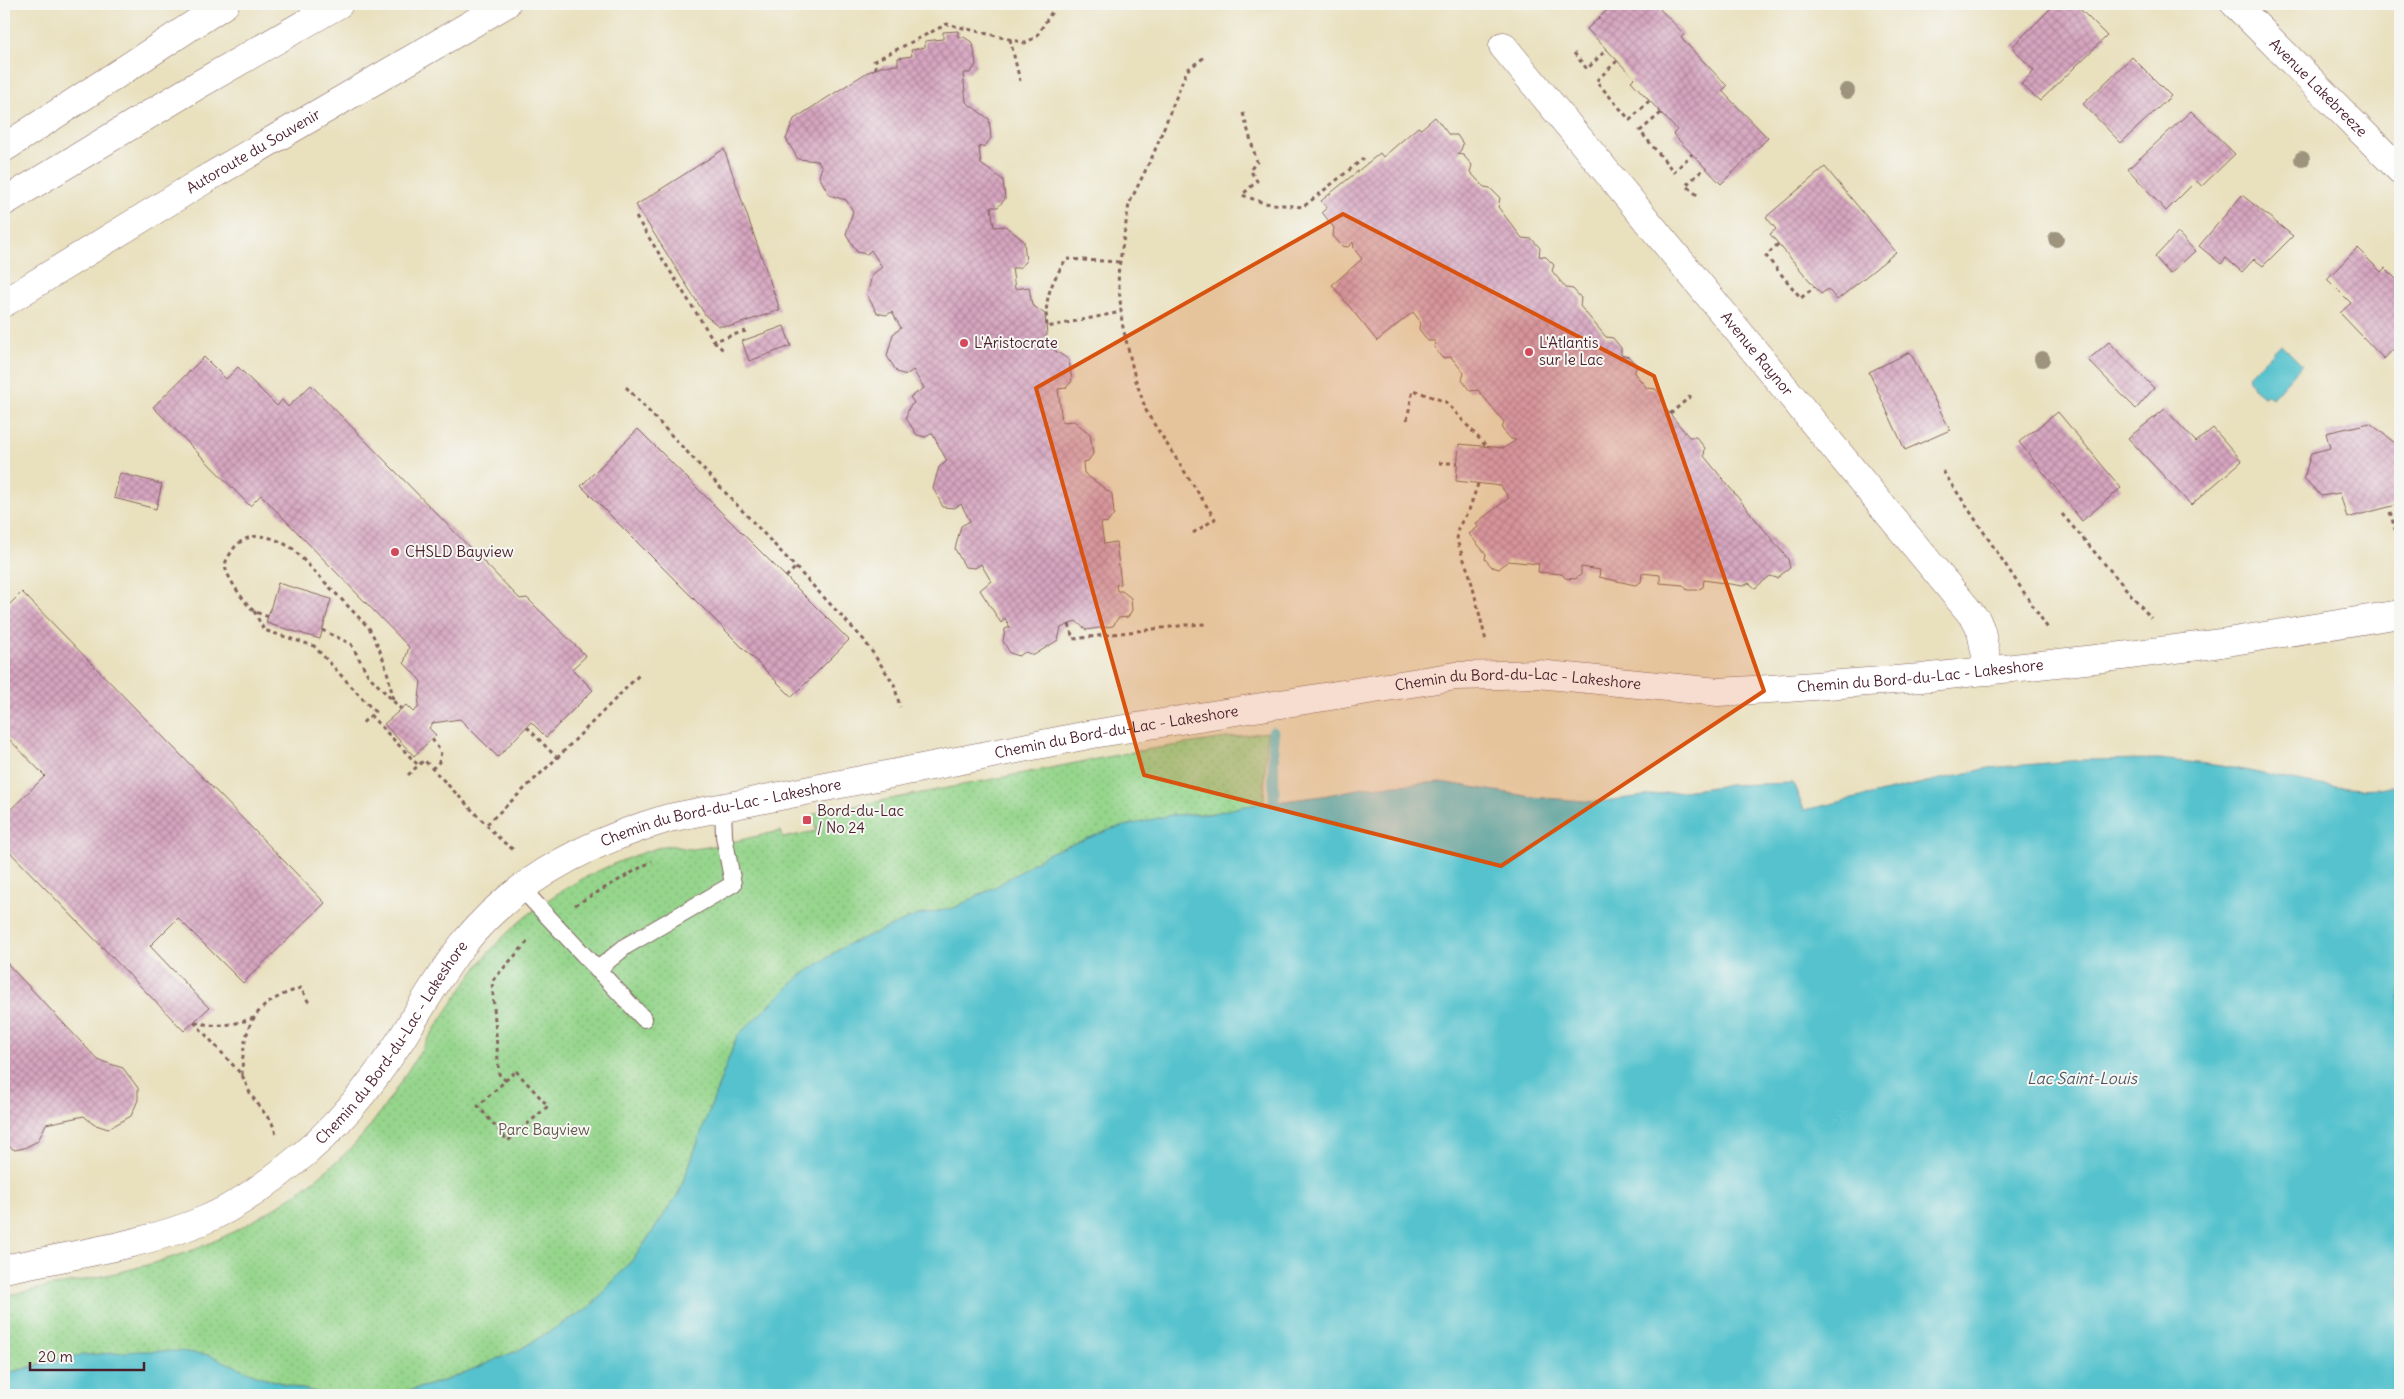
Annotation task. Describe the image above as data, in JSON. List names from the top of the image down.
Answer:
{
  "streets": {
    "main road": [
      "Avenue Lakebreeze",
      "Autoroute du Souvenir",
      "Avenue Raynor",
      "Chemin du Bord-du-Lac - Lakeshore"
    ]
  },
  "crossings": [
    ["Avenue Raynor", "Chemin du Bord-du-Lac - Lakeshore"]
  ],
  "water": ["Lac Saint-Louis"],
  "parks": ["Parc Bayview"],
  "places": {
    "other": ["L'Aristocrate", "L'Atlantis sur le Lac", "CHSLD Bayview"],
    "transit": ["Bord-du-Lac / No 24"]
  },
  "scale_bar": "20 m"
}
